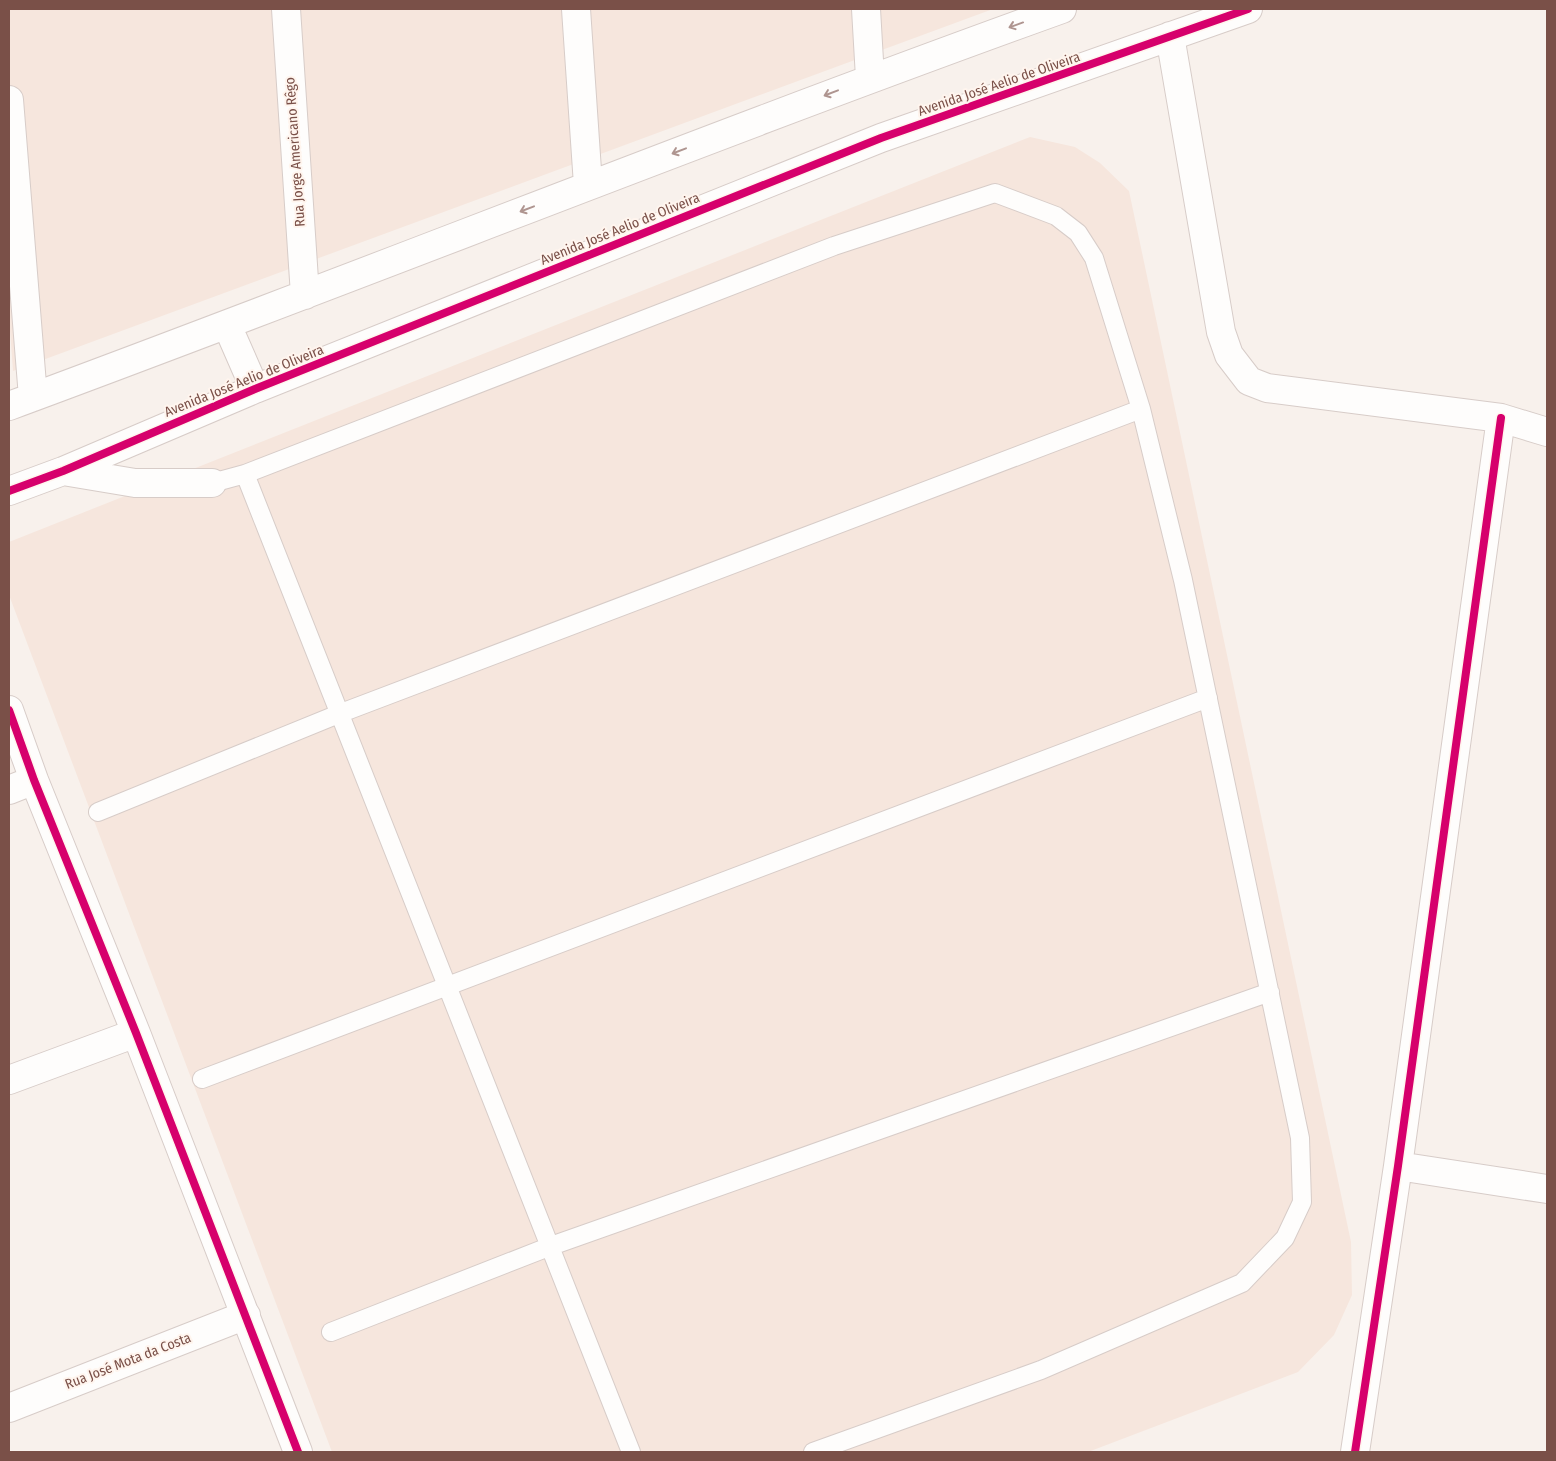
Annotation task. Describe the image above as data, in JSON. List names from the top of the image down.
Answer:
{
  "streets": {
    "street": ["Avenida José Aelio de Oliveira", "Rua Jorge Americano Rêgo", "Rua José Mota da Costa"]
  }
}
